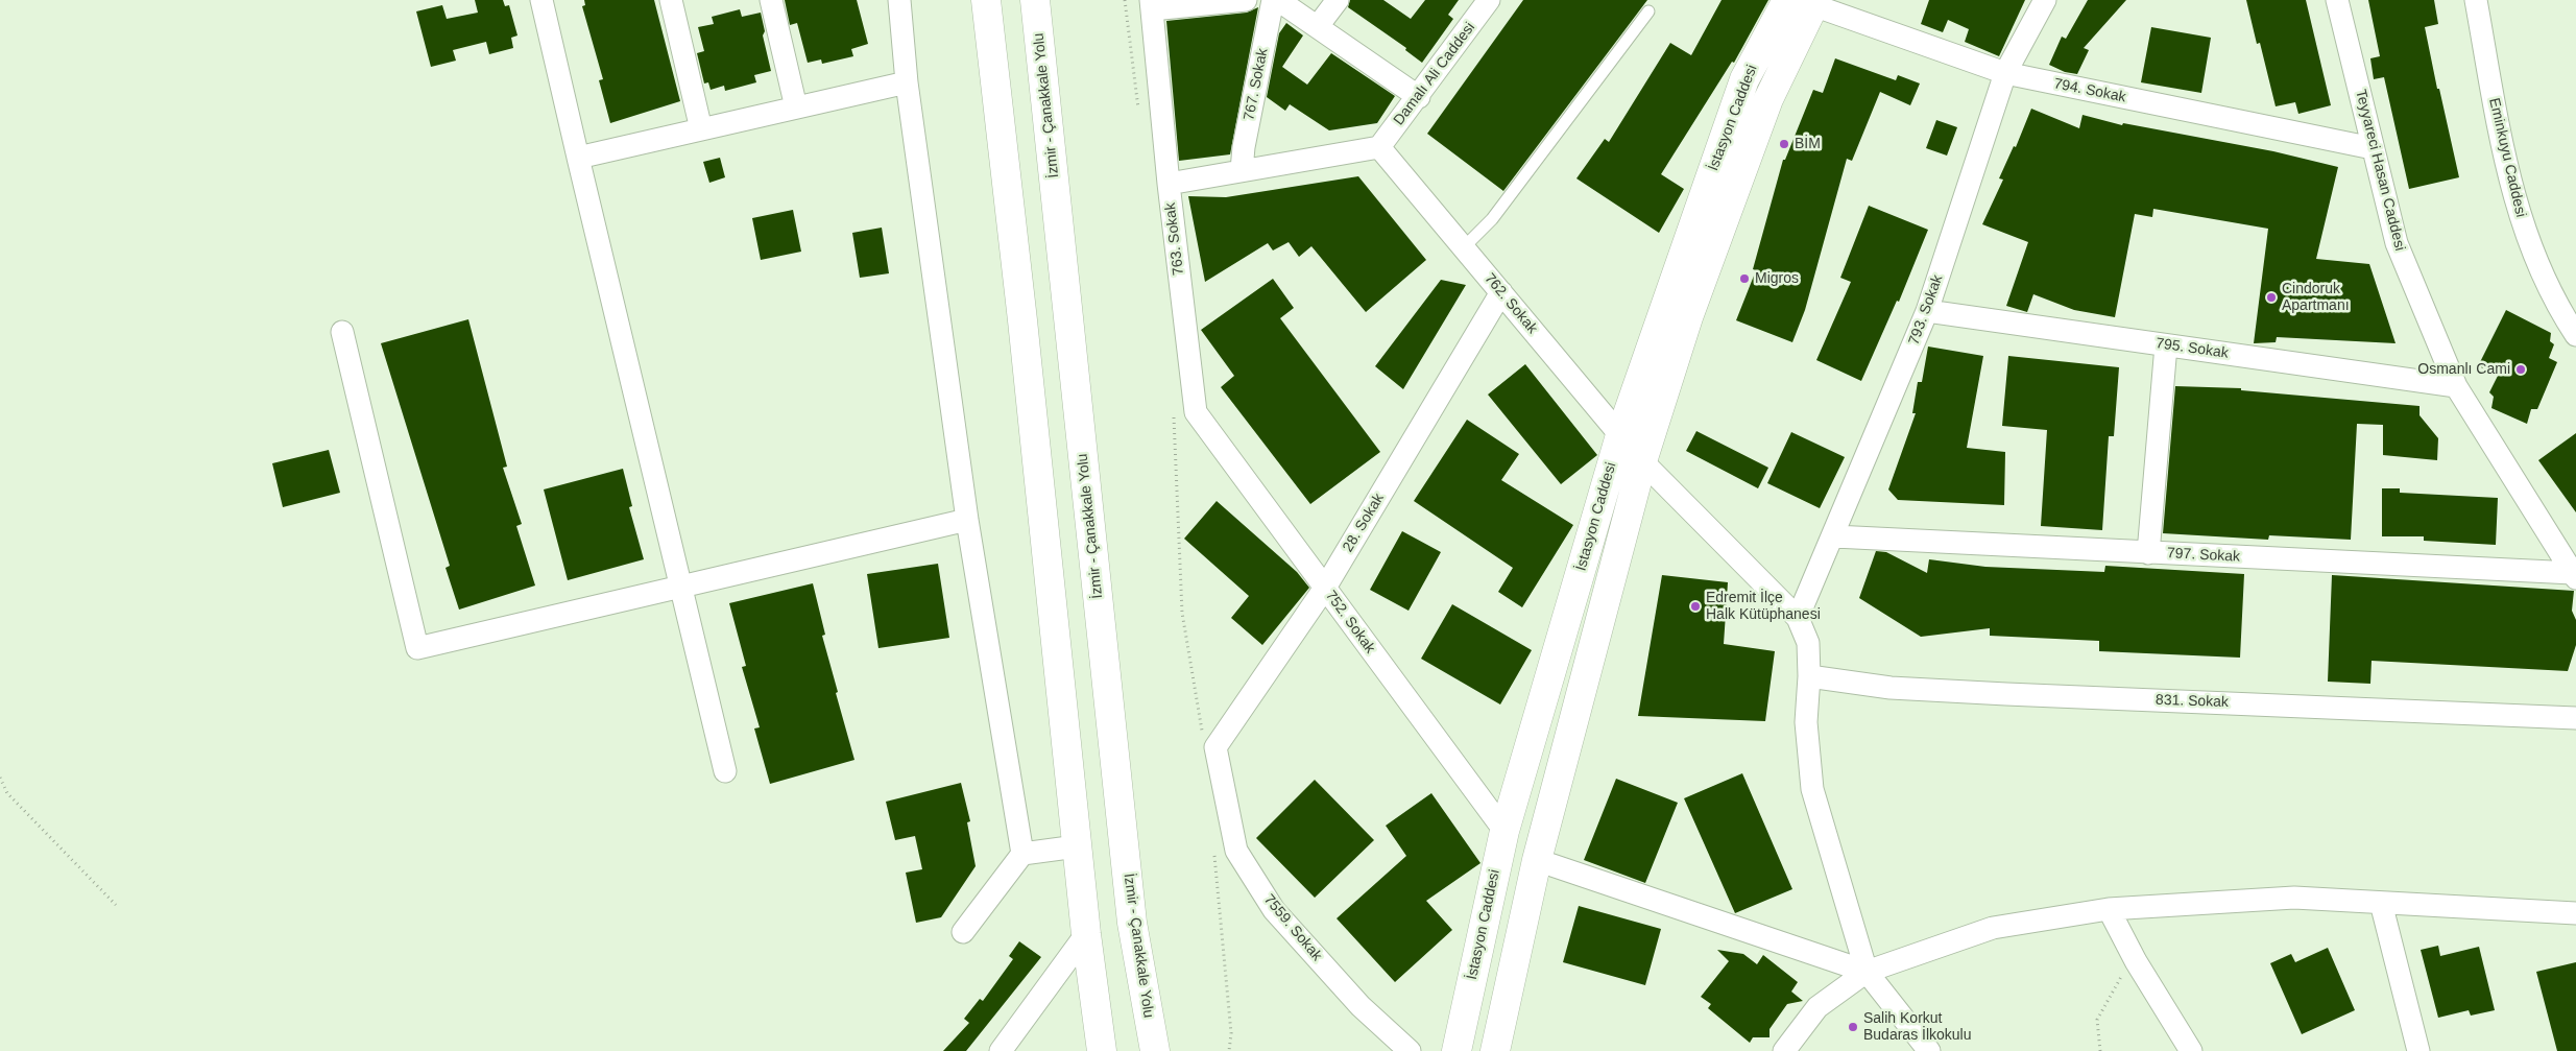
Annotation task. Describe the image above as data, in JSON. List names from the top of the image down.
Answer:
{
  "streets": {
    "main road": ["İzmir - Çanakkale Yolu", "İstasyon Caddesi"],
    "street": [
      "Damalı Ali Caddesi",
      "767. Sokak",
      "794. Sokak",
      "Eminkuyu Caddesi",
      "Teyyareci Hasan Caddesi",
      "763. Sokak",
      "762. Sokak",
      "793. Sokak",
      "795. Sokak",
      "28. Sokak",
      "797. Sokak",
      "752. Sokak",
      "831. Sokak",
      "7559. Sokak"
    ]
  },
  "crossings": [
    ["Damalı Ali Caddesi", "763. Sokak"],
    ["Damalı Ali Caddesi", "762. Sokak"],
    ["767. Sokak", "763. Sokak"],
    ["794. Sokak", "İstasyon Caddesi"],
    ["794. Sokak", "Teyyareci Hasan Caddesi"],
    ["794. Sokak", "793. Sokak"],
    ["İstasyon Caddesi", "762. Sokak"],
    ["İstasyon Caddesi", "752. Sokak"],
    ["Teyyareci Hasan Caddesi", "795. Sokak"],
    ["Teyyareci Hasan Caddesi", "797. Sokak"],
    ["763. Sokak", "762. Sokak"],
    ["763. Sokak", "752. Sokak"],
    ["762. Sokak", "793. Sokak"],
    ["762. Sokak", "28. Sokak"],
    ["793. Sokak", "795. Sokak"],
    ["793. Sokak", "797. Sokak"],
    ["28. Sokak", "752. Sokak"],
    ["28. Sokak", "7559. Sokak"]
  ],
  "places": [
    "BİM",
    "Migros",
    "Cindoruk Apartmanı",
    "Osmanlı Cami",
    "Edremit İlçe Halk Kütüphanesi",
    "Salih Korkut Budaras İlkokulu"
  ]
}
